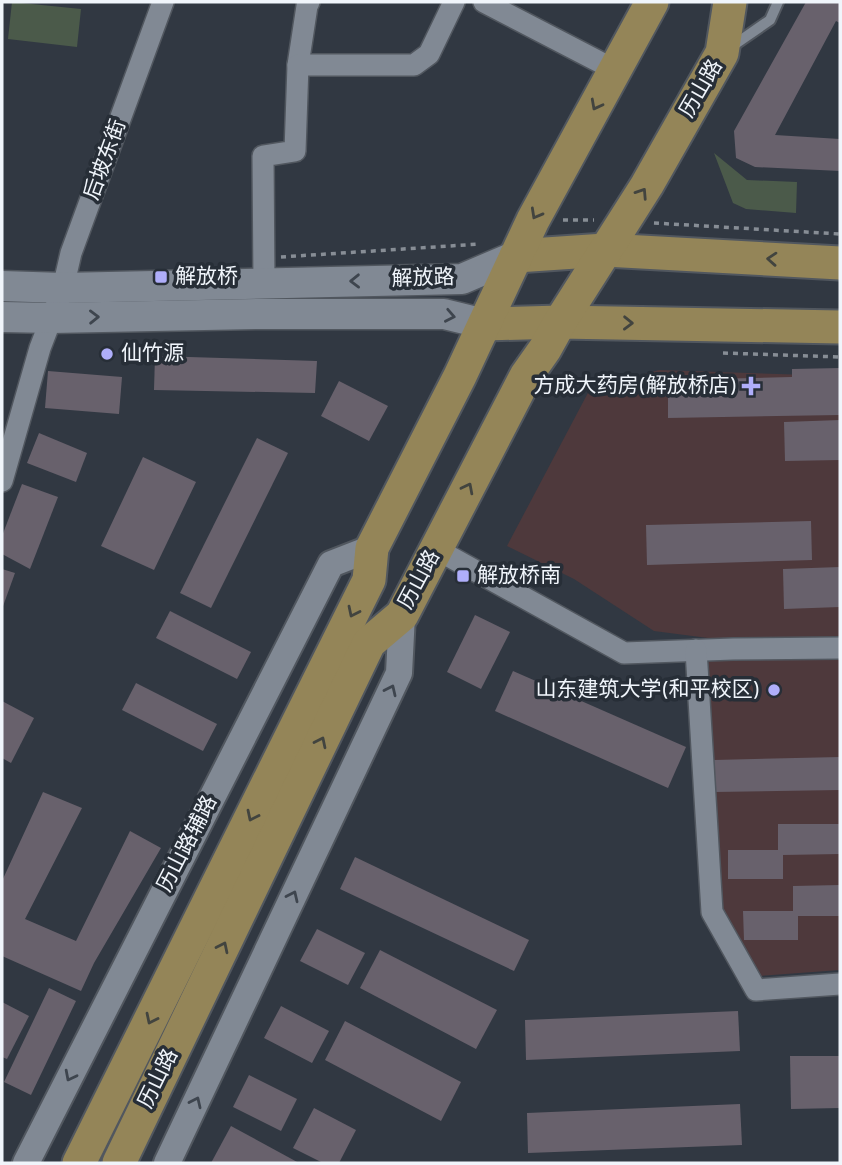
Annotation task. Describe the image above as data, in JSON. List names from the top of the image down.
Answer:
{
  "streets": {
    "main road": ["历山路", "解放路"],
    "street": ["后坡东街", "历山路辅路"]
  },
  "crossings": [
    ["历山路", "解放路"],
    ["历山路", "历山路辅路"],
    ["后坡东街", "解放路"]
  ],
  "places": {
    "transit": ["解放桥", "解放桥南"],
    "other": ["仙竹源", "山东建筑大学(和平校区)"],
    "health": ["方成大药房(解放桥店)"]
  }
}
